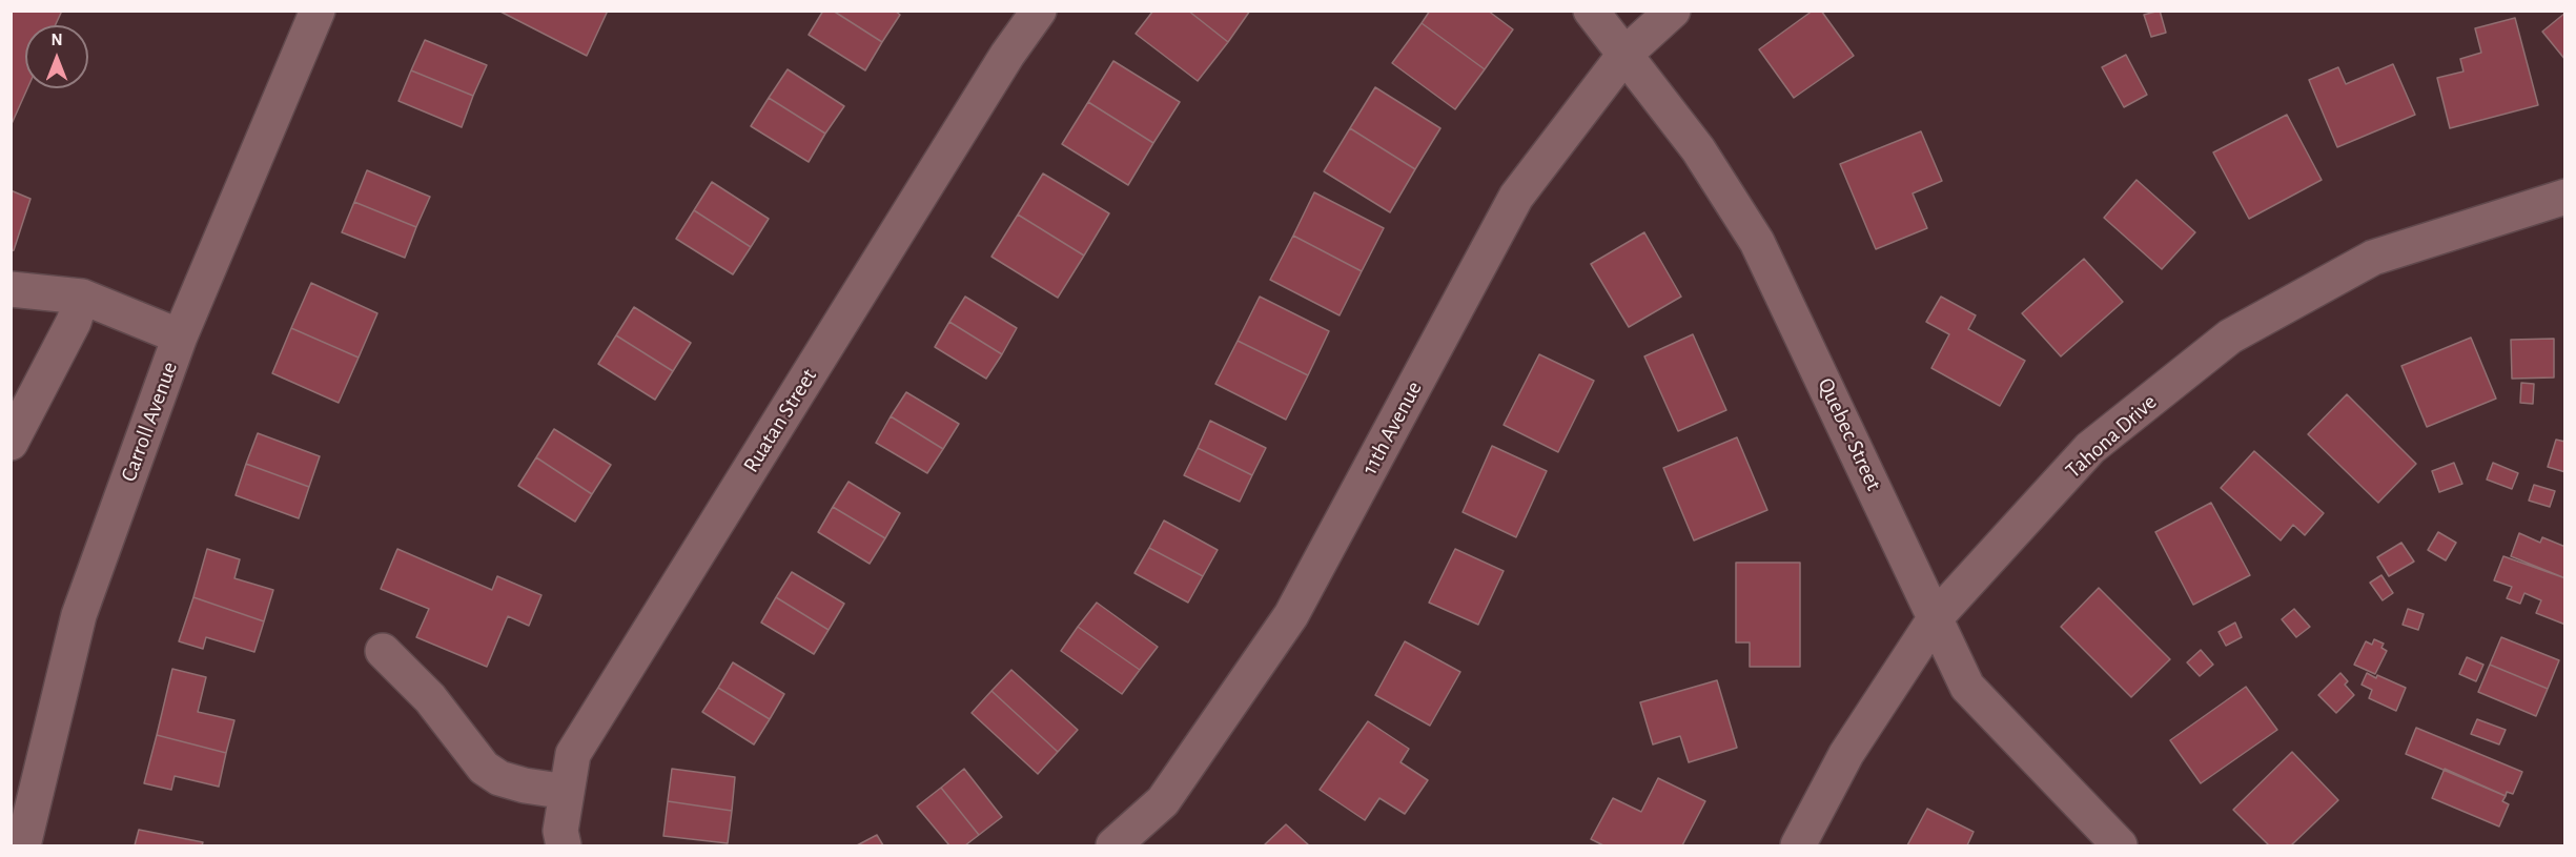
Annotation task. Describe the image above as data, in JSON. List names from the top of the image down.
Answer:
{
  "streets": {
    "street": [
      "Ruatan Street",
      "Carroll Avenue",
      "11th Avenue",
      "Quebec Street",
      "Tahona Drive"
    ]
  },
  "crossings": [
    ["11th Avenue", "Quebec Street"],
    ["Quebec Street", "Tahona Drive"]
  ],
  "north": "top"
}
